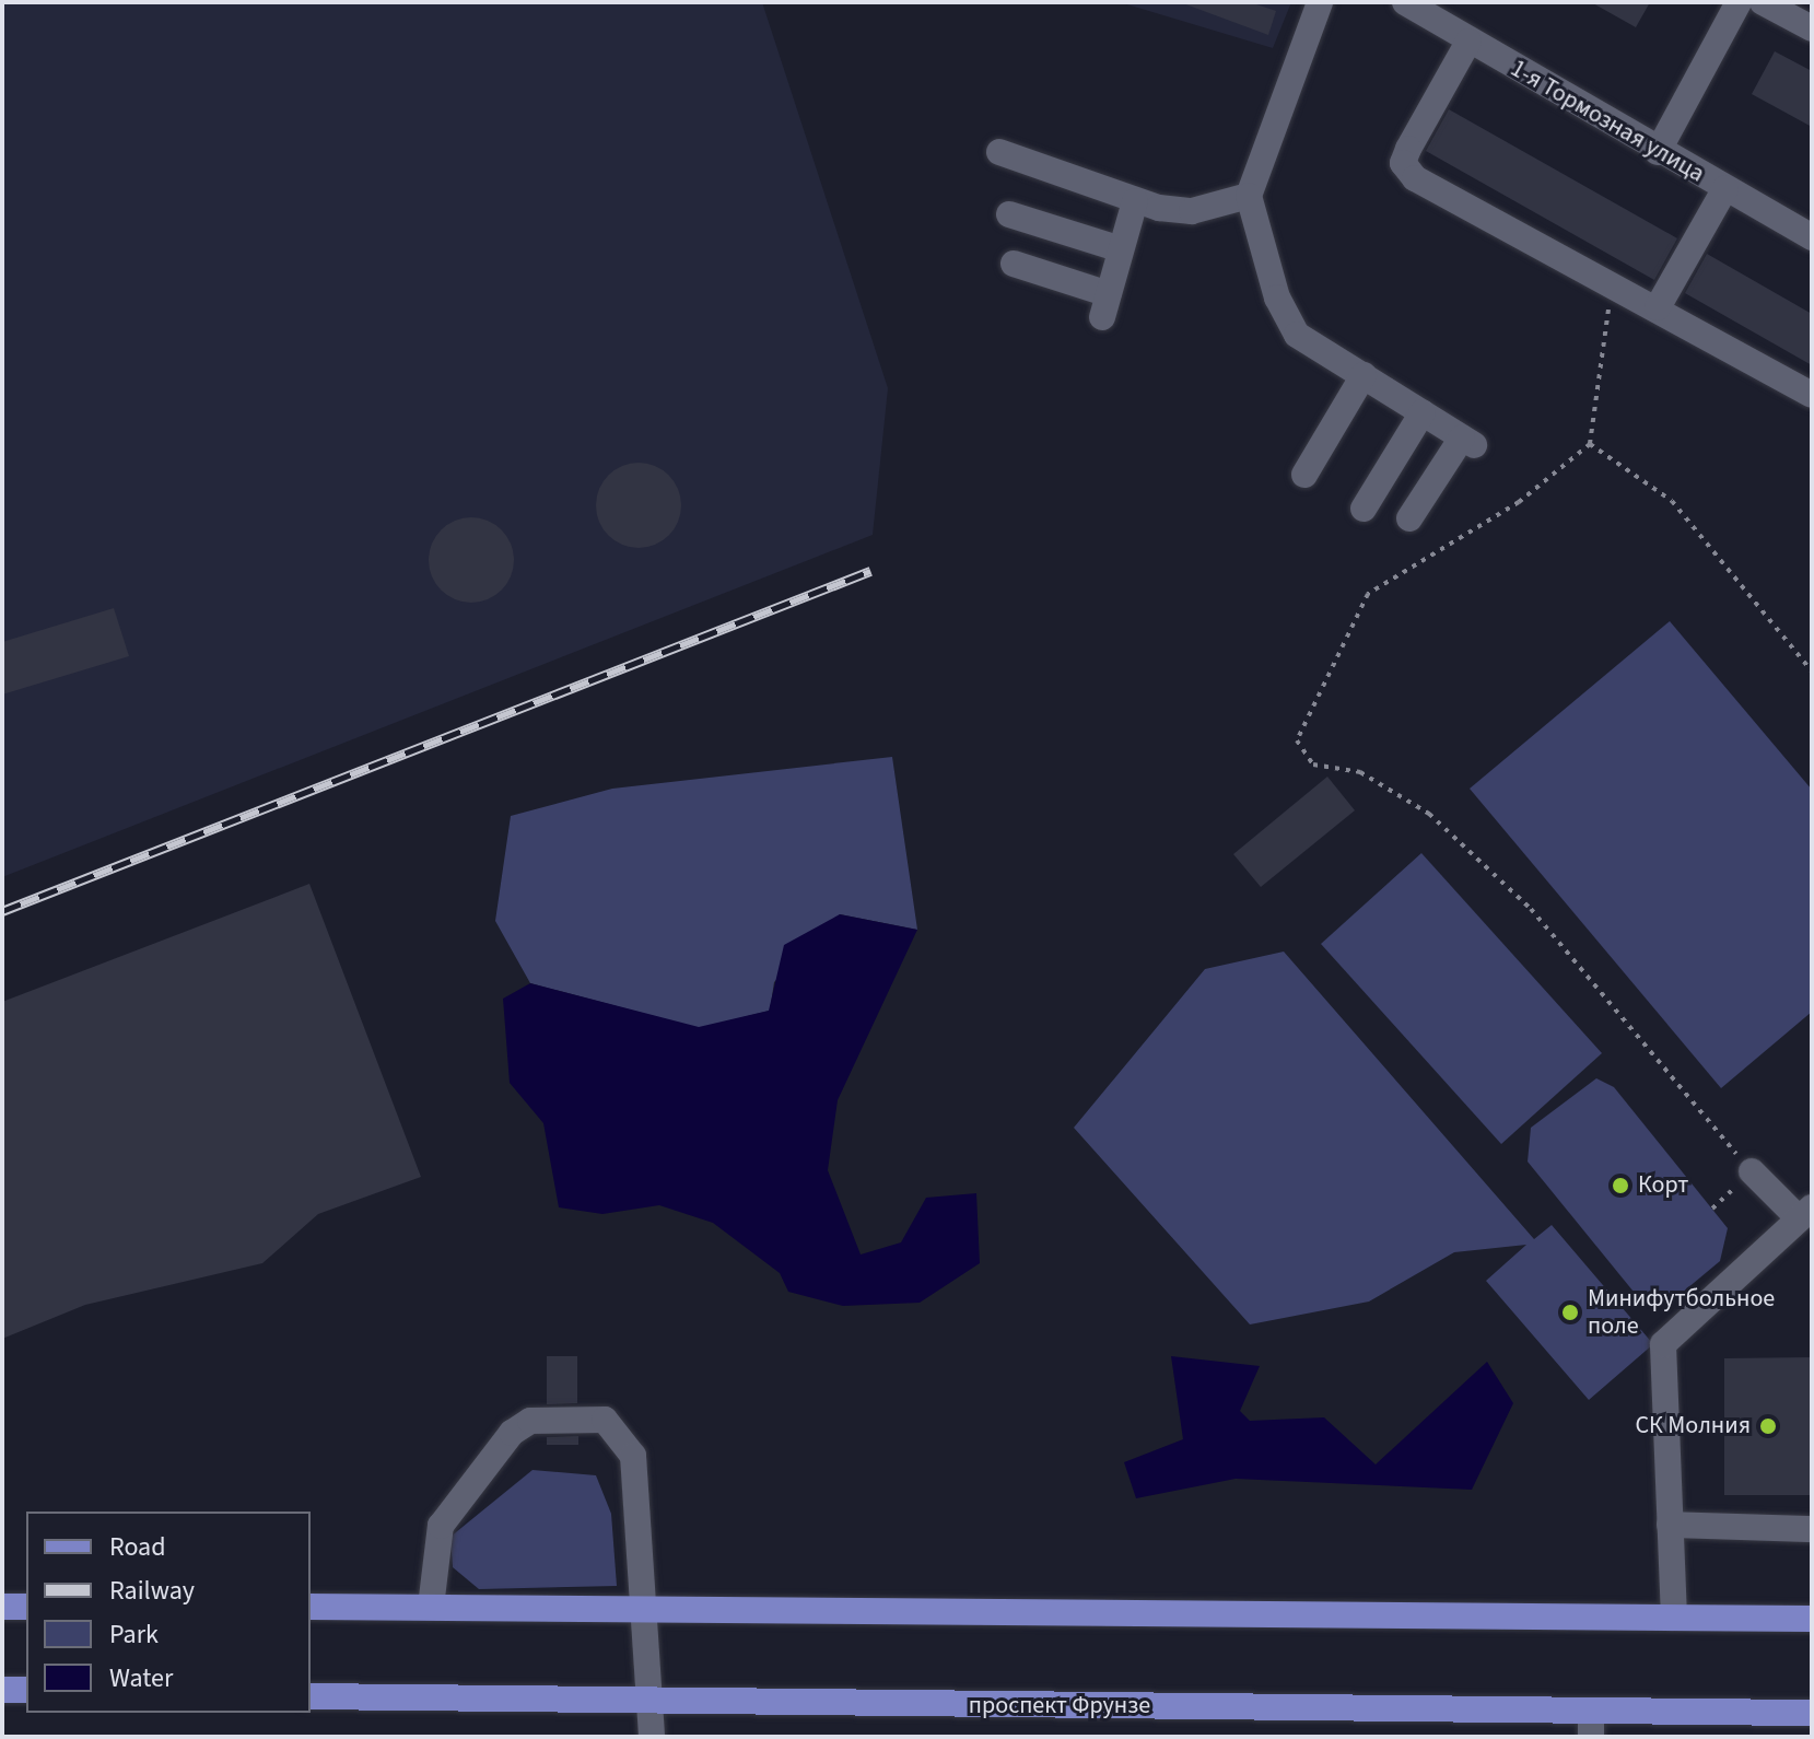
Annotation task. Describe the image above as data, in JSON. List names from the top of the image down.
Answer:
{
  "streets": {
    "main road": ["проспект Фрунзе"],
    "street": ["1-я Тормозная улица"]
  },
  "places": ["Корт", "Минифутбольное поле", "СК Молния"],
  "legend": [
    "Road",
    "Railway",
    "Park",
    "Water"
  ]
}
